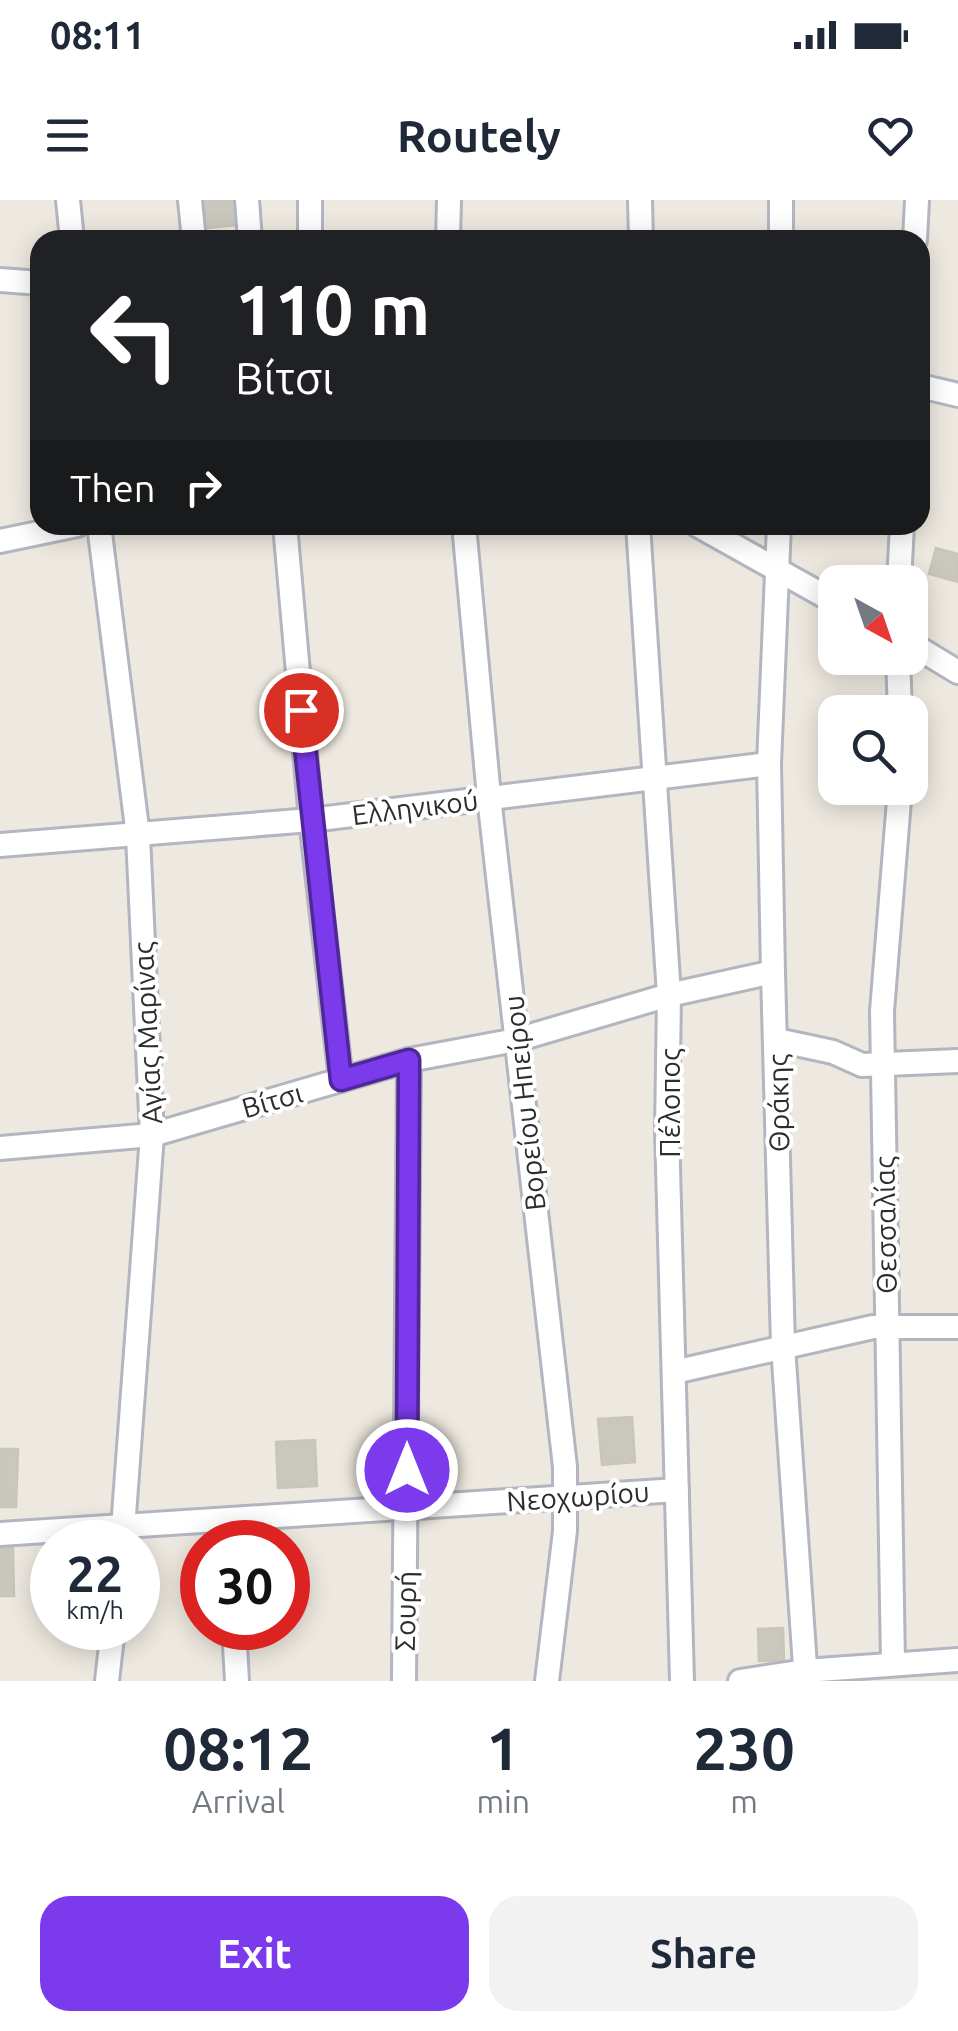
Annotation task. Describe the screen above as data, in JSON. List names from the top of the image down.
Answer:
{
  "streets": {
    "street": [
      "Ελληνικού",
      "Αγίας Μαρίνας",
      "Βίτσι",
      "Βορείου Ηπείρου",
      "Πέλοπος",
      "Θράκης",
      "Θεσσαλίας",
      "Νεοχωρίου",
      "Σουρή"
    ]
  },
  "crossings": [
    ["Ελληνικού", "Αγίας Μαρίνας"],
    ["Ελληνικού", "Βορείου Ηπείρου"],
    ["Ελληνικού", "Πέλοπος"],
    ["Ελληνικού", "Θράκης"],
    ["Αγίας Μαρίνας", "Βίτσι"],
    ["Βίτσι", "Βορείου Ηπείρου"],
    ["Βίτσι", "Πέλοπος"],
    ["Βίτσι", "Θράκης"],
    ["Βίτσι", "Σουρή"],
    ["Βορείου Ηπείρου", "Νεοχωρίου"],
    ["Πέλοπος", "Νεοχωρίου"],
    ["Νεοχωρίου", "Σουρή"]
  ],
  "north": "bottom right",
  "page": {
    "status": "08:11",
    "header": "Routely",
    "turn": ["110 m", "Βίτσι"],
    "then": "Then",
    "speed": "22 km/h",
    "limit": "30",
    "eta": [
      "08:12",
      "Arrival",
      "1",
      "min",
      "230",
      "m"
    ],
    "buttons": ["Exit", "Share"]
  }
}
